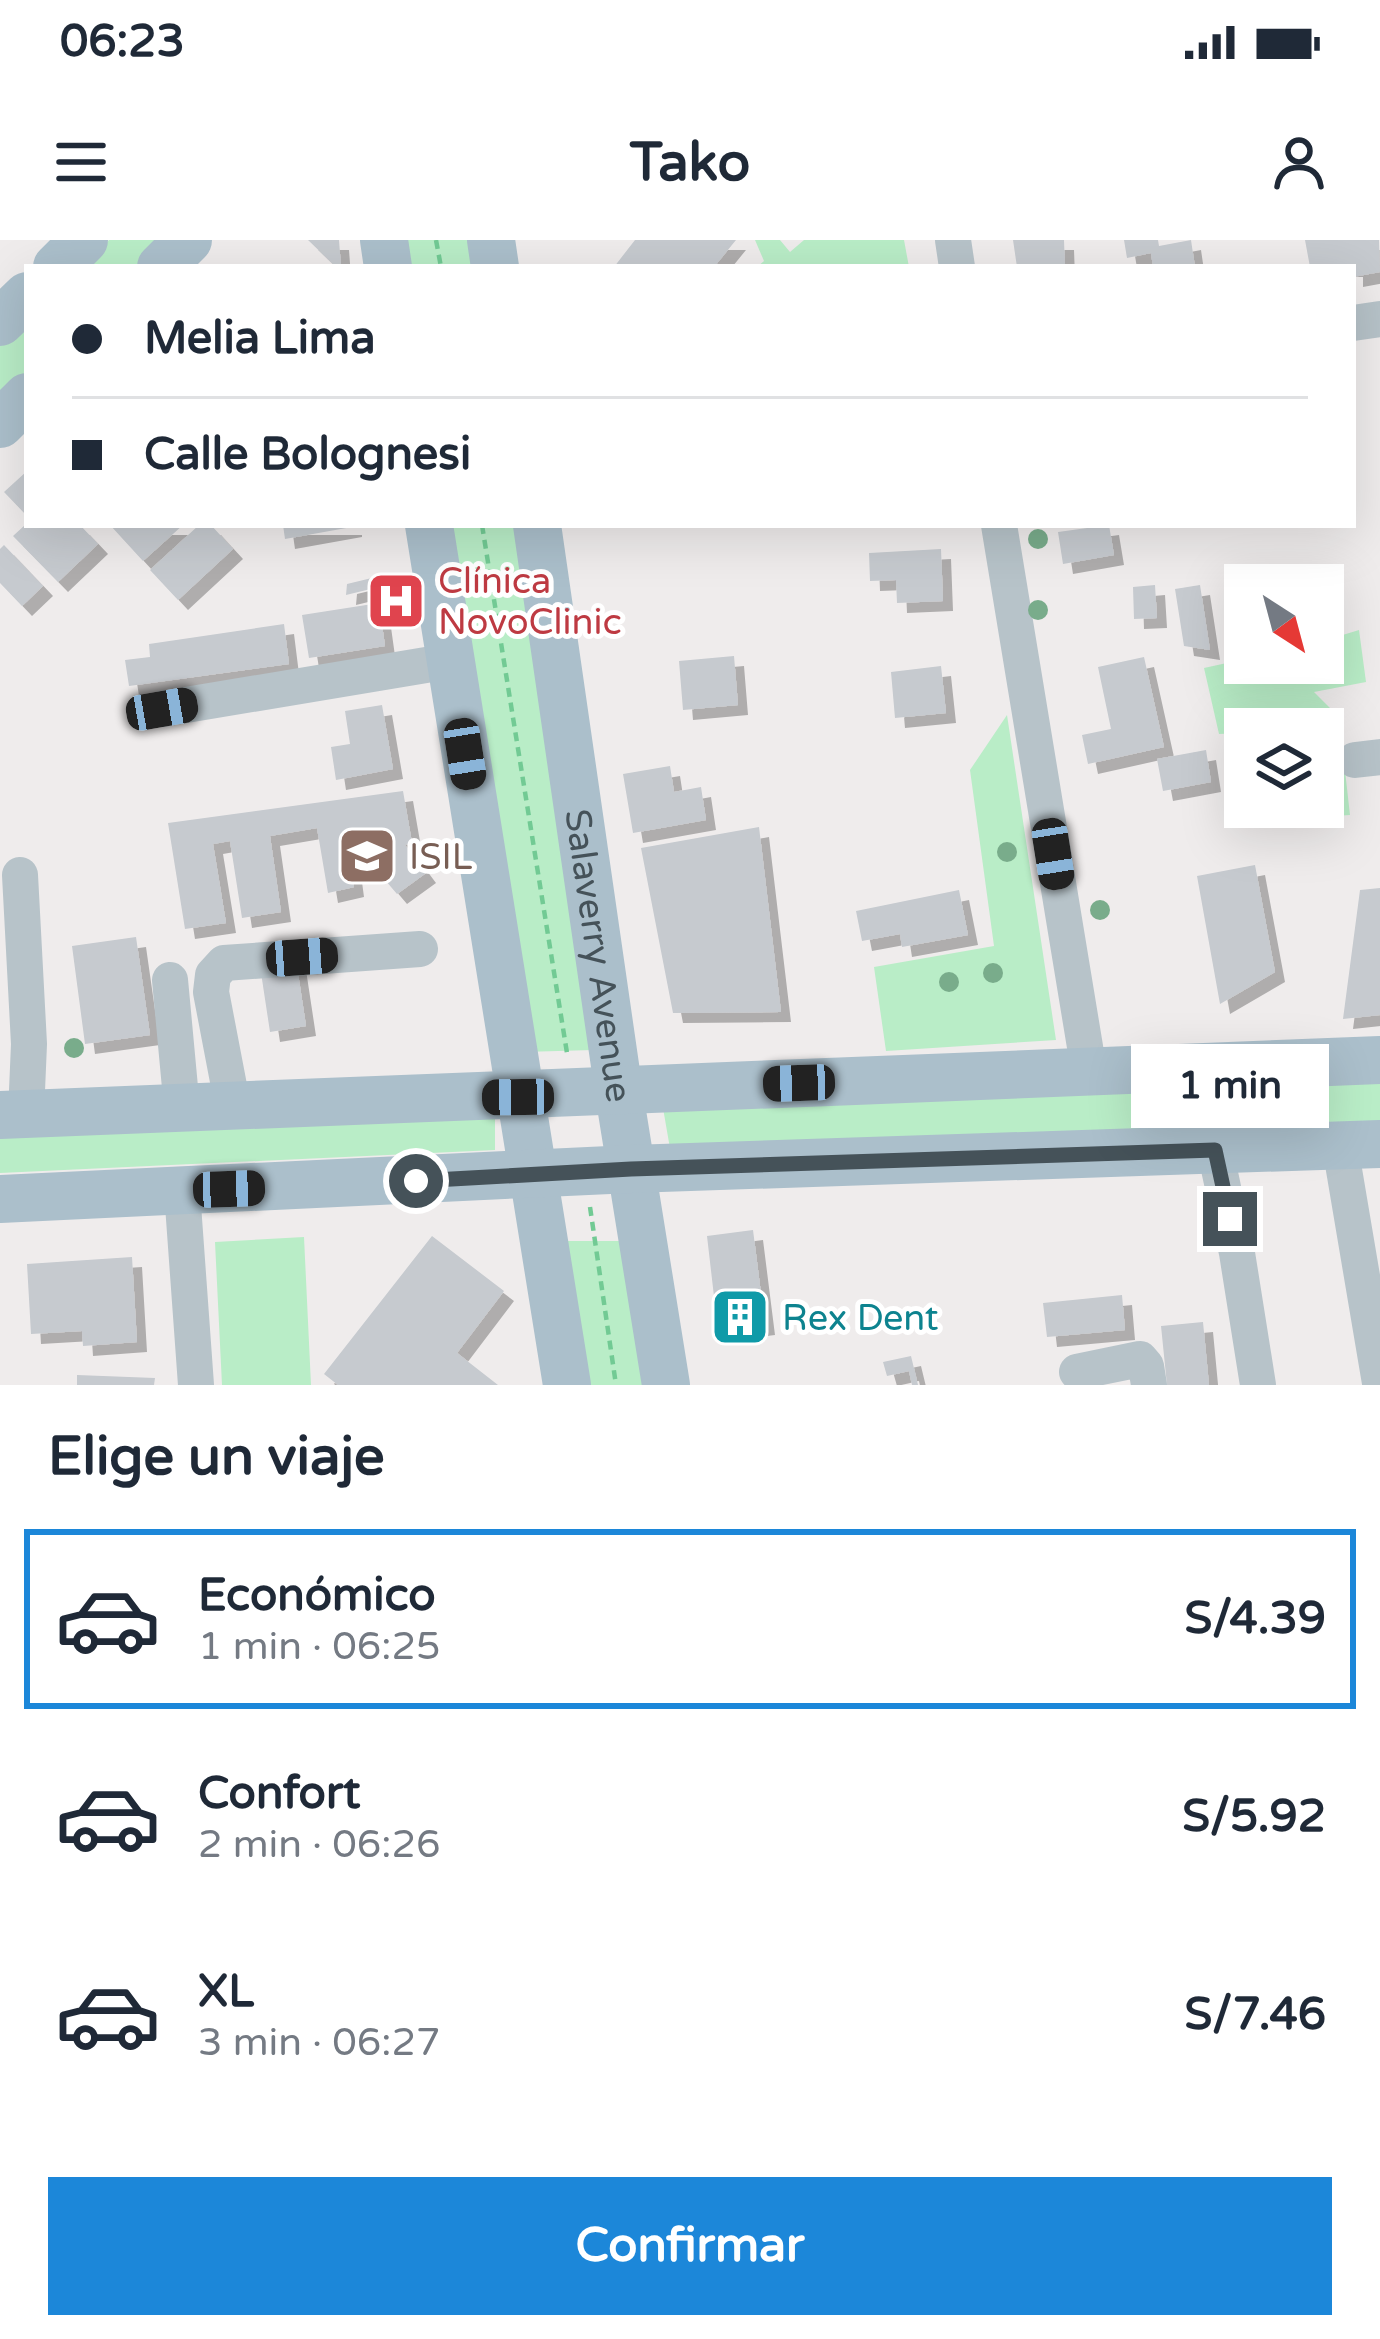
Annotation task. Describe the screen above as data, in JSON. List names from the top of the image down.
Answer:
{
  "streets": {
    "main road": ["Salaverry Avenue"]
  },
  "places": {
    "hospital": ["Clínica NovoClinic"],
    "school or university": ["ISIL"],
    "building": ["Rex Dent"]
  },
  "north": "bottom right",
  "page": {
    "status": "06:23",
    "header": "Tako",
    "banner": ["Melia Lima", "Calle Bolognesi"],
    "bubble": "1 min",
    "heading": "Elige un viaje",
    "list": [
      {
        "name": "Económico",
        "note": "1 min · 06:25",
        "value": "S/4.39"
      },
      {
        "name": "Confort",
        "note": "2 min · 06:26",
        "value": "S/5.92"
      },
      {
        "name": "XL",
        "note": "3 min · 06:27",
        "value": "S/7.46"
      }
    ],
    "buttons": "Confirmar"
  }
}
